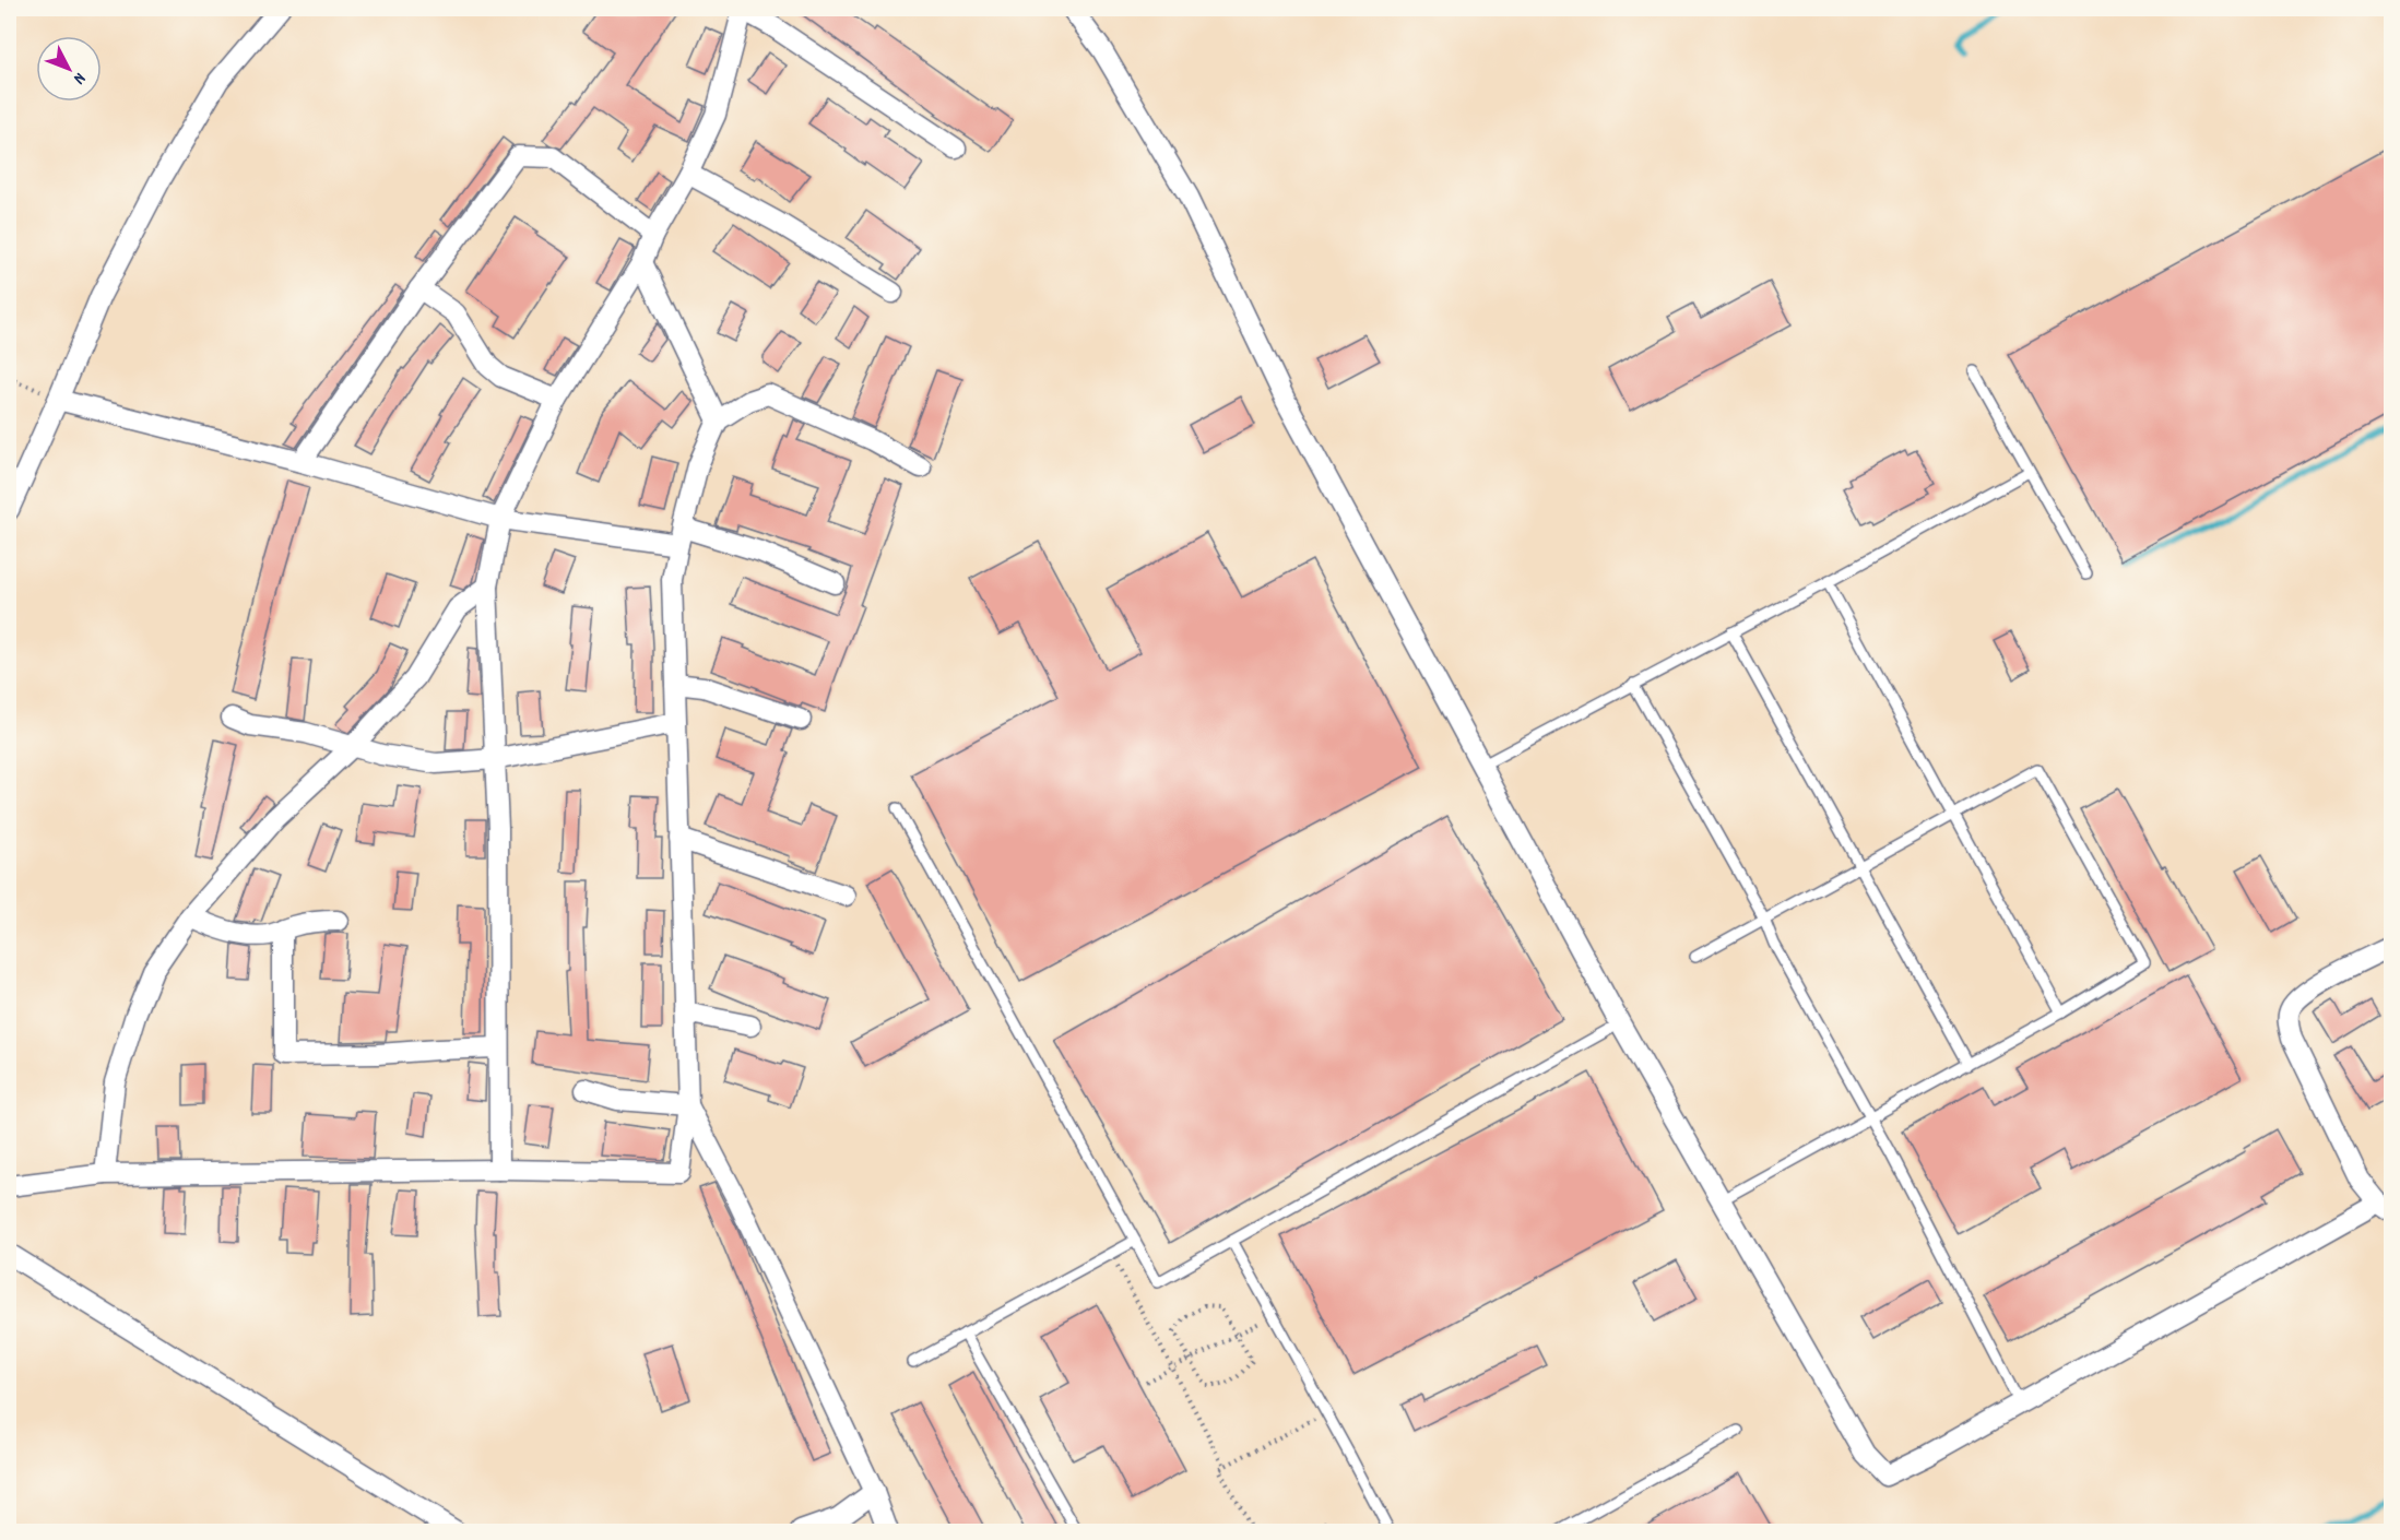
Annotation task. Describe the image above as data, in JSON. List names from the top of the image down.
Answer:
{
  "north": "bottom right"
}
